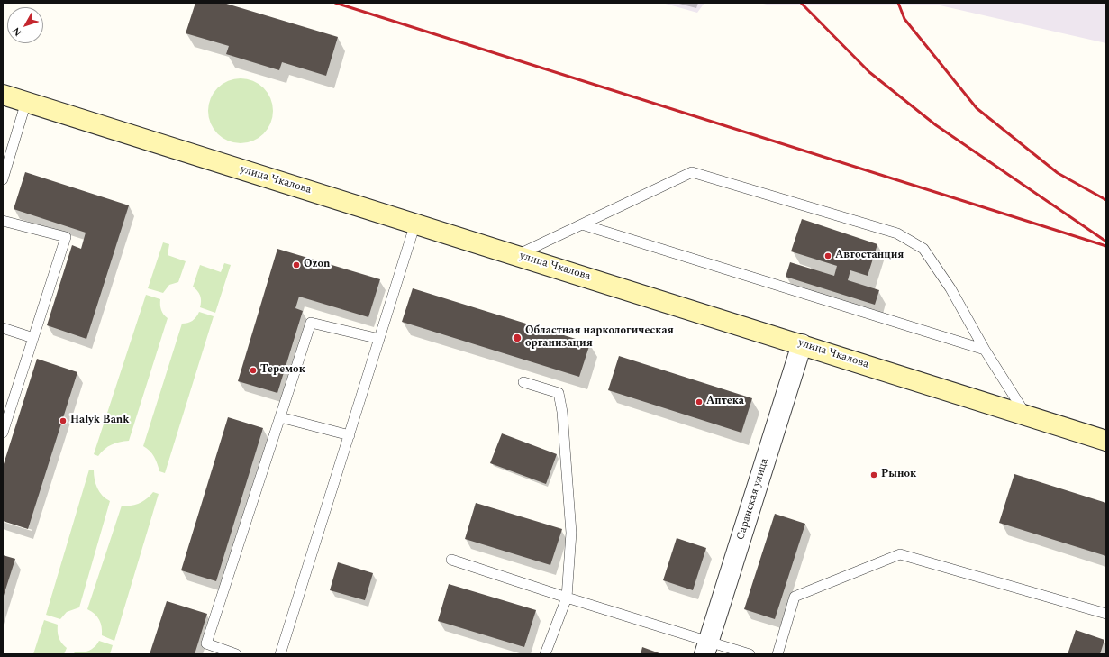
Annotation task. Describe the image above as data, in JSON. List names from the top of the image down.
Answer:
{
  "streets": {
    "main road": ["улица Чкалова"],
    "street": ["Саранская улица"]
  },
  "crossings": [
    ["улица Чкалова", "Саранская улица"]
  ],
  "places": [
    "Автостанция",
    "Ozon",
    "Областная наркологическая организация",
    "Теремок",
    "Аптека",
    "Halyk Bank",
    "Рынок"
  ],
  "north": "bottom left"
}
